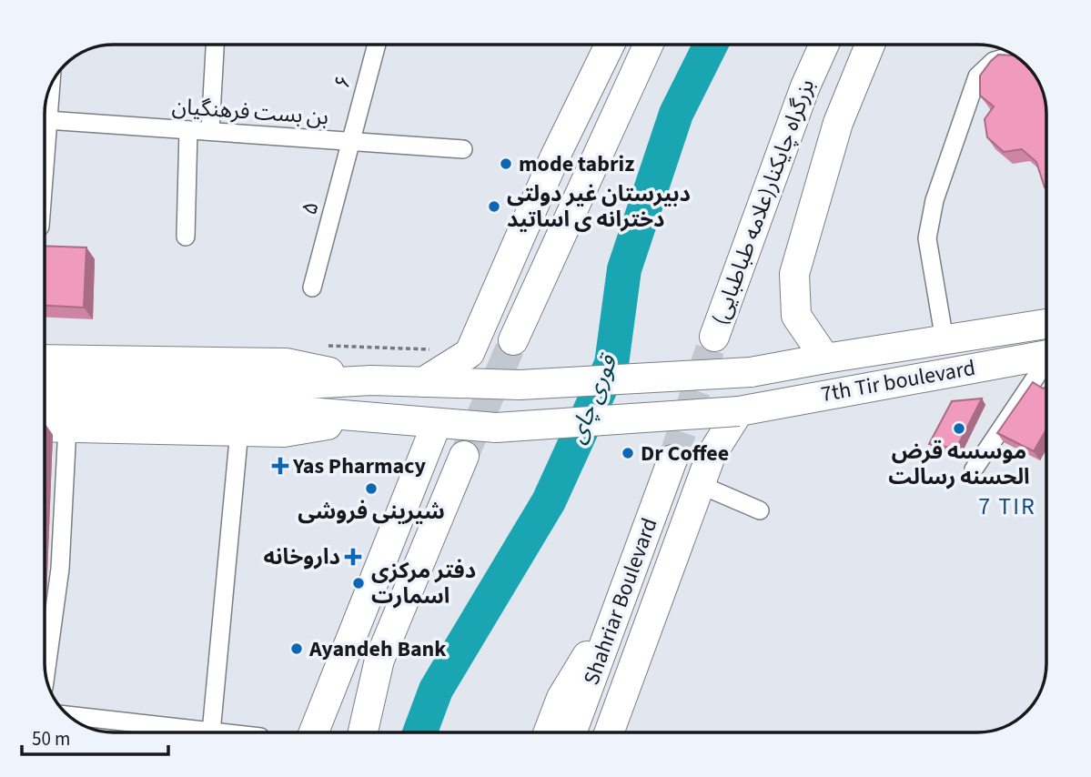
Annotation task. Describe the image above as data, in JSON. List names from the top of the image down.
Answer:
{
  "streets": {
    "highway": ["بزرگراه چایکنار(علامه طباطبایی)", "7th Tir boulevard", "Shahriar Boulevard"],
    "street": ["۶", "بن بست فرهنگیان", "۵"]
  },
  "crossings": [
    ["۶", "بن بست فرهنگیان"],
    ["۶", "۵"],
    ["بن بست فرهنگیان", "۵"]
  ],
  "districts": ["7 TIR"],
  "water": ["قوری چای"],
  "places": {
    "other": [
      "mode tabriz",
      "دبیرستان غیر دولتی دخترانه ی اساتید",
      "موسسه قرض الحسنه رسالت",
      "Dr Coffee",
      "شیرینی فروشی",
      "دفتر مرکزی اسمارت",
      "Ayandeh Bank"
    ],
    "health": ["Yas Pharmacy", "داروخانه"]
  },
  "scale_bar": "50 m"
}
